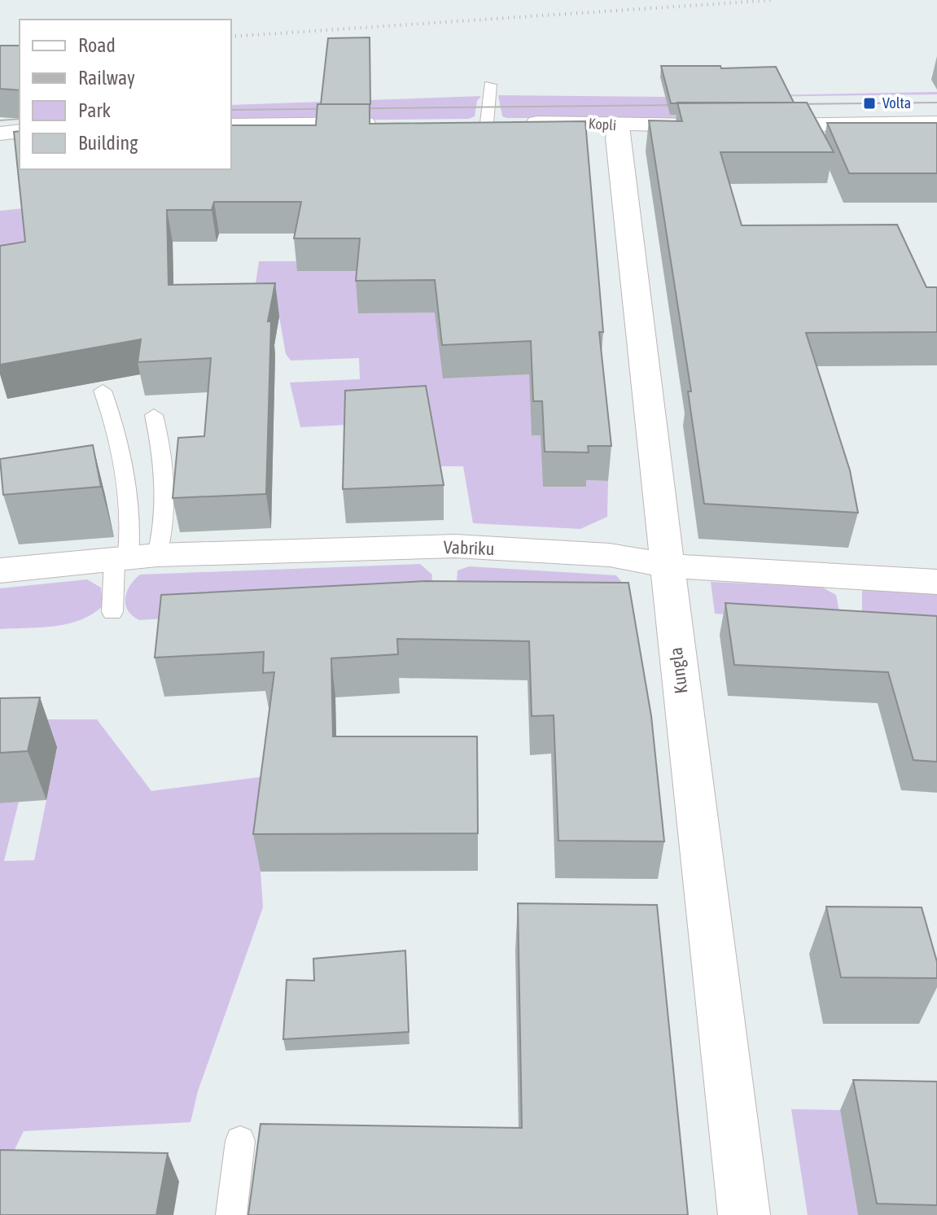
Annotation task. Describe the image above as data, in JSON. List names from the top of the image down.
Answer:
{
  "streets": {
    "street": ["Kopli", "Vabriku", "Kungla"]
  },
  "crossings": [
    ["Kopli", "Kungla"],
    ["Vabriku", "Kungla"]
  ],
  "places": {
    "transit": ["Volta"]
  },
  "legend": [
    "Road",
    "Railway",
    "Park",
    "Building"
  ]
}
